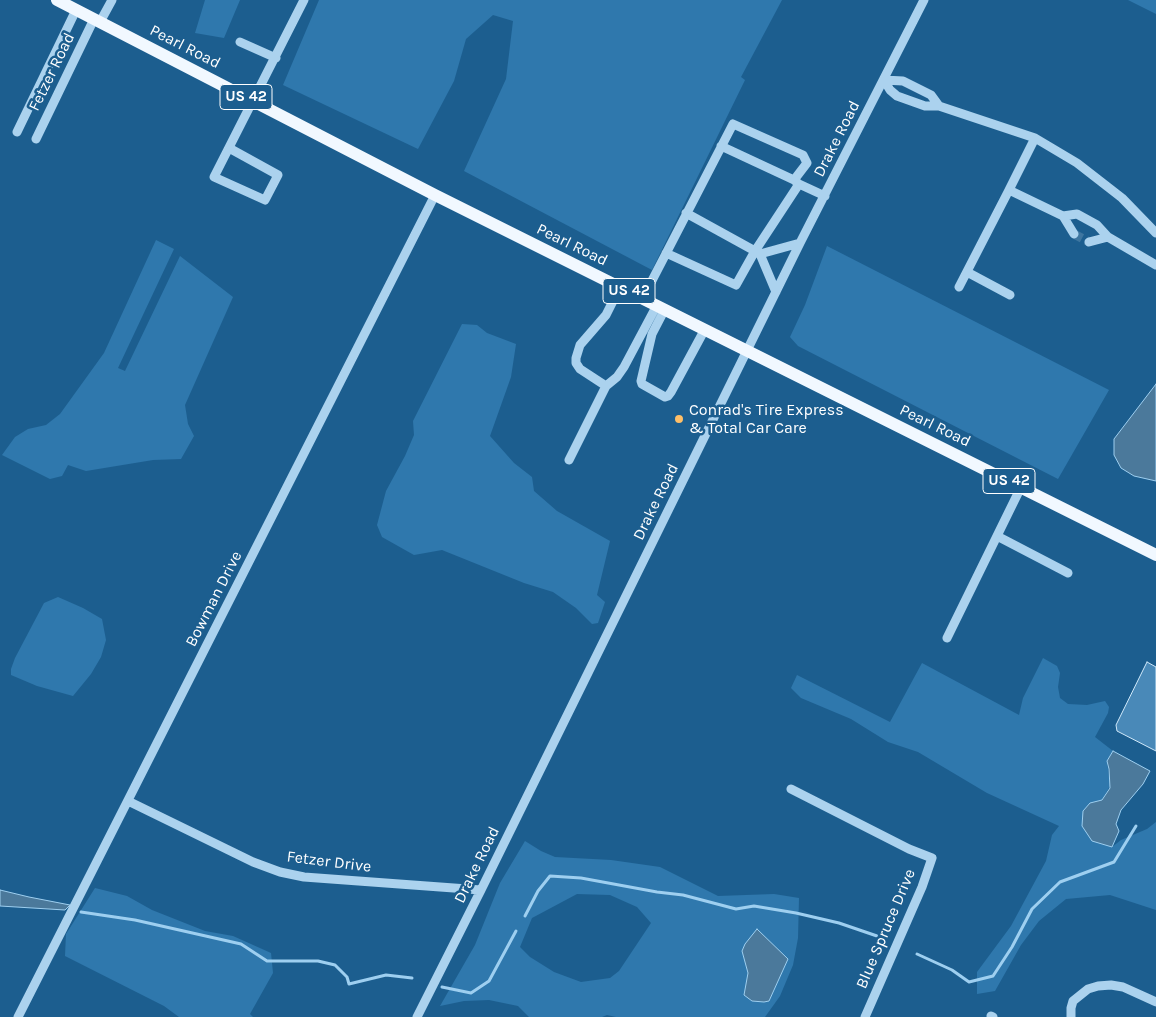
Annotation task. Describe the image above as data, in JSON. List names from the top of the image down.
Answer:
{
  "streets": {
    "main road": ["Pearl Road", "US 42"],
    "street": [
      "Fetzer Road",
      "Drake Road",
      "Bowman Drive",
      "Fetzer Drive",
      "Blue Spruce Drive"
    ]
  },
  "crossings": [
    ["Pearl Road", "Fetzer Road"],
    ["Pearl Road", "Drake Road"],
    ["Pearl Road", "Bowman Drive"],
    ["Drake Road", "Fetzer Drive"],
    ["Bowman Drive", "Fetzer Drive"]
  ],
  "places": ["Conrad's Tire Express & Total Car Care"]
}
